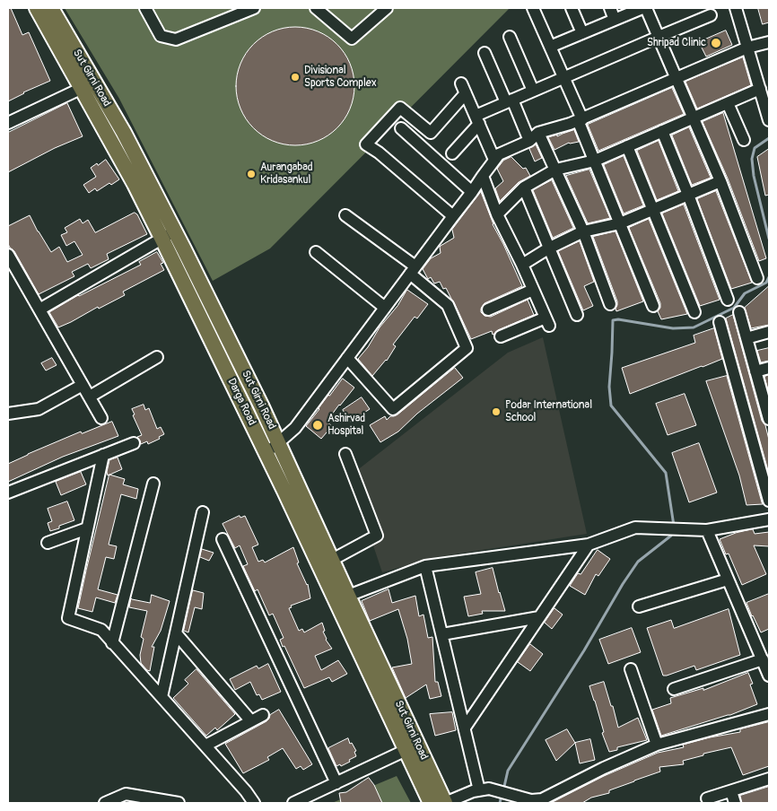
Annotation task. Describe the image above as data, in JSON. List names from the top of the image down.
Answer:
{
  "streets": {
    "main road": ["Sut Girni Road", "Darga Road"]
  },
  "crossings": [
    ["Sut Girni Road", "Darga Road"]
  ],
  "places": [
    "Shripad Clinic",
    "Divisional Sports Complex",
    "Aurangabad Kridasankul",
    "Podar International School",
    "Ashirvad Hospital"
  ]
}
